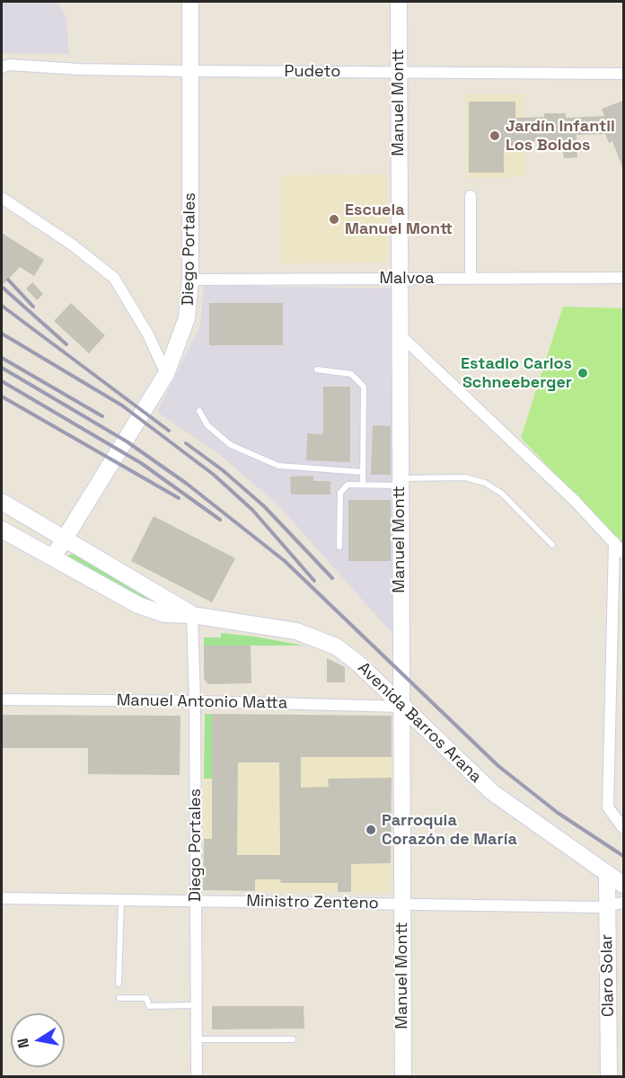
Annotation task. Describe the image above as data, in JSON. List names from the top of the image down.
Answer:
{
  "streets": {
    "street": [
      "Pudeto",
      "Manuel Montt",
      "Diego Portales",
      "Malvoa",
      "Manuel Antonio Matta",
      "Avenida Barros Arana",
      "Ministro Zenteno",
      "Claro Solar"
    ]
  },
  "crossings": [
    ["Pudeto", "Manuel Montt"],
    ["Pudeto", "Diego Portales"],
    ["Manuel Montt", "Malvoa"],
    ["Manuel Montt", "Manuel Antonio Matta"],
    ["Manuel Montt", "Avenida Barros Arana"],
    ["Manuel Montt", "Ministro Zenteno"],
    ["Diego Portales", "Malvoa"],
    ["Diego Portales", "Manuel Antonio Matta"],
    ["Diego Portales", "Avenida Barros Arana"],
    ["Diego Portales", "Ministro Zenteno"],
    ["Manuel Antonio Matta", "Avenida Barros Arana"],
    ["Avenida Barros Arana", "Claro Solar"],
    ["Ministro Zenteno", "Claro Solar"]
  ],
  "places": [
    "Jardín Infantil Los Boldos",
    "Escuela Manuel Montt",
    "Estadio Carlos Schneeberger",
    "Parroquia Corazón de María"
  ],
  "north": "left"
}
